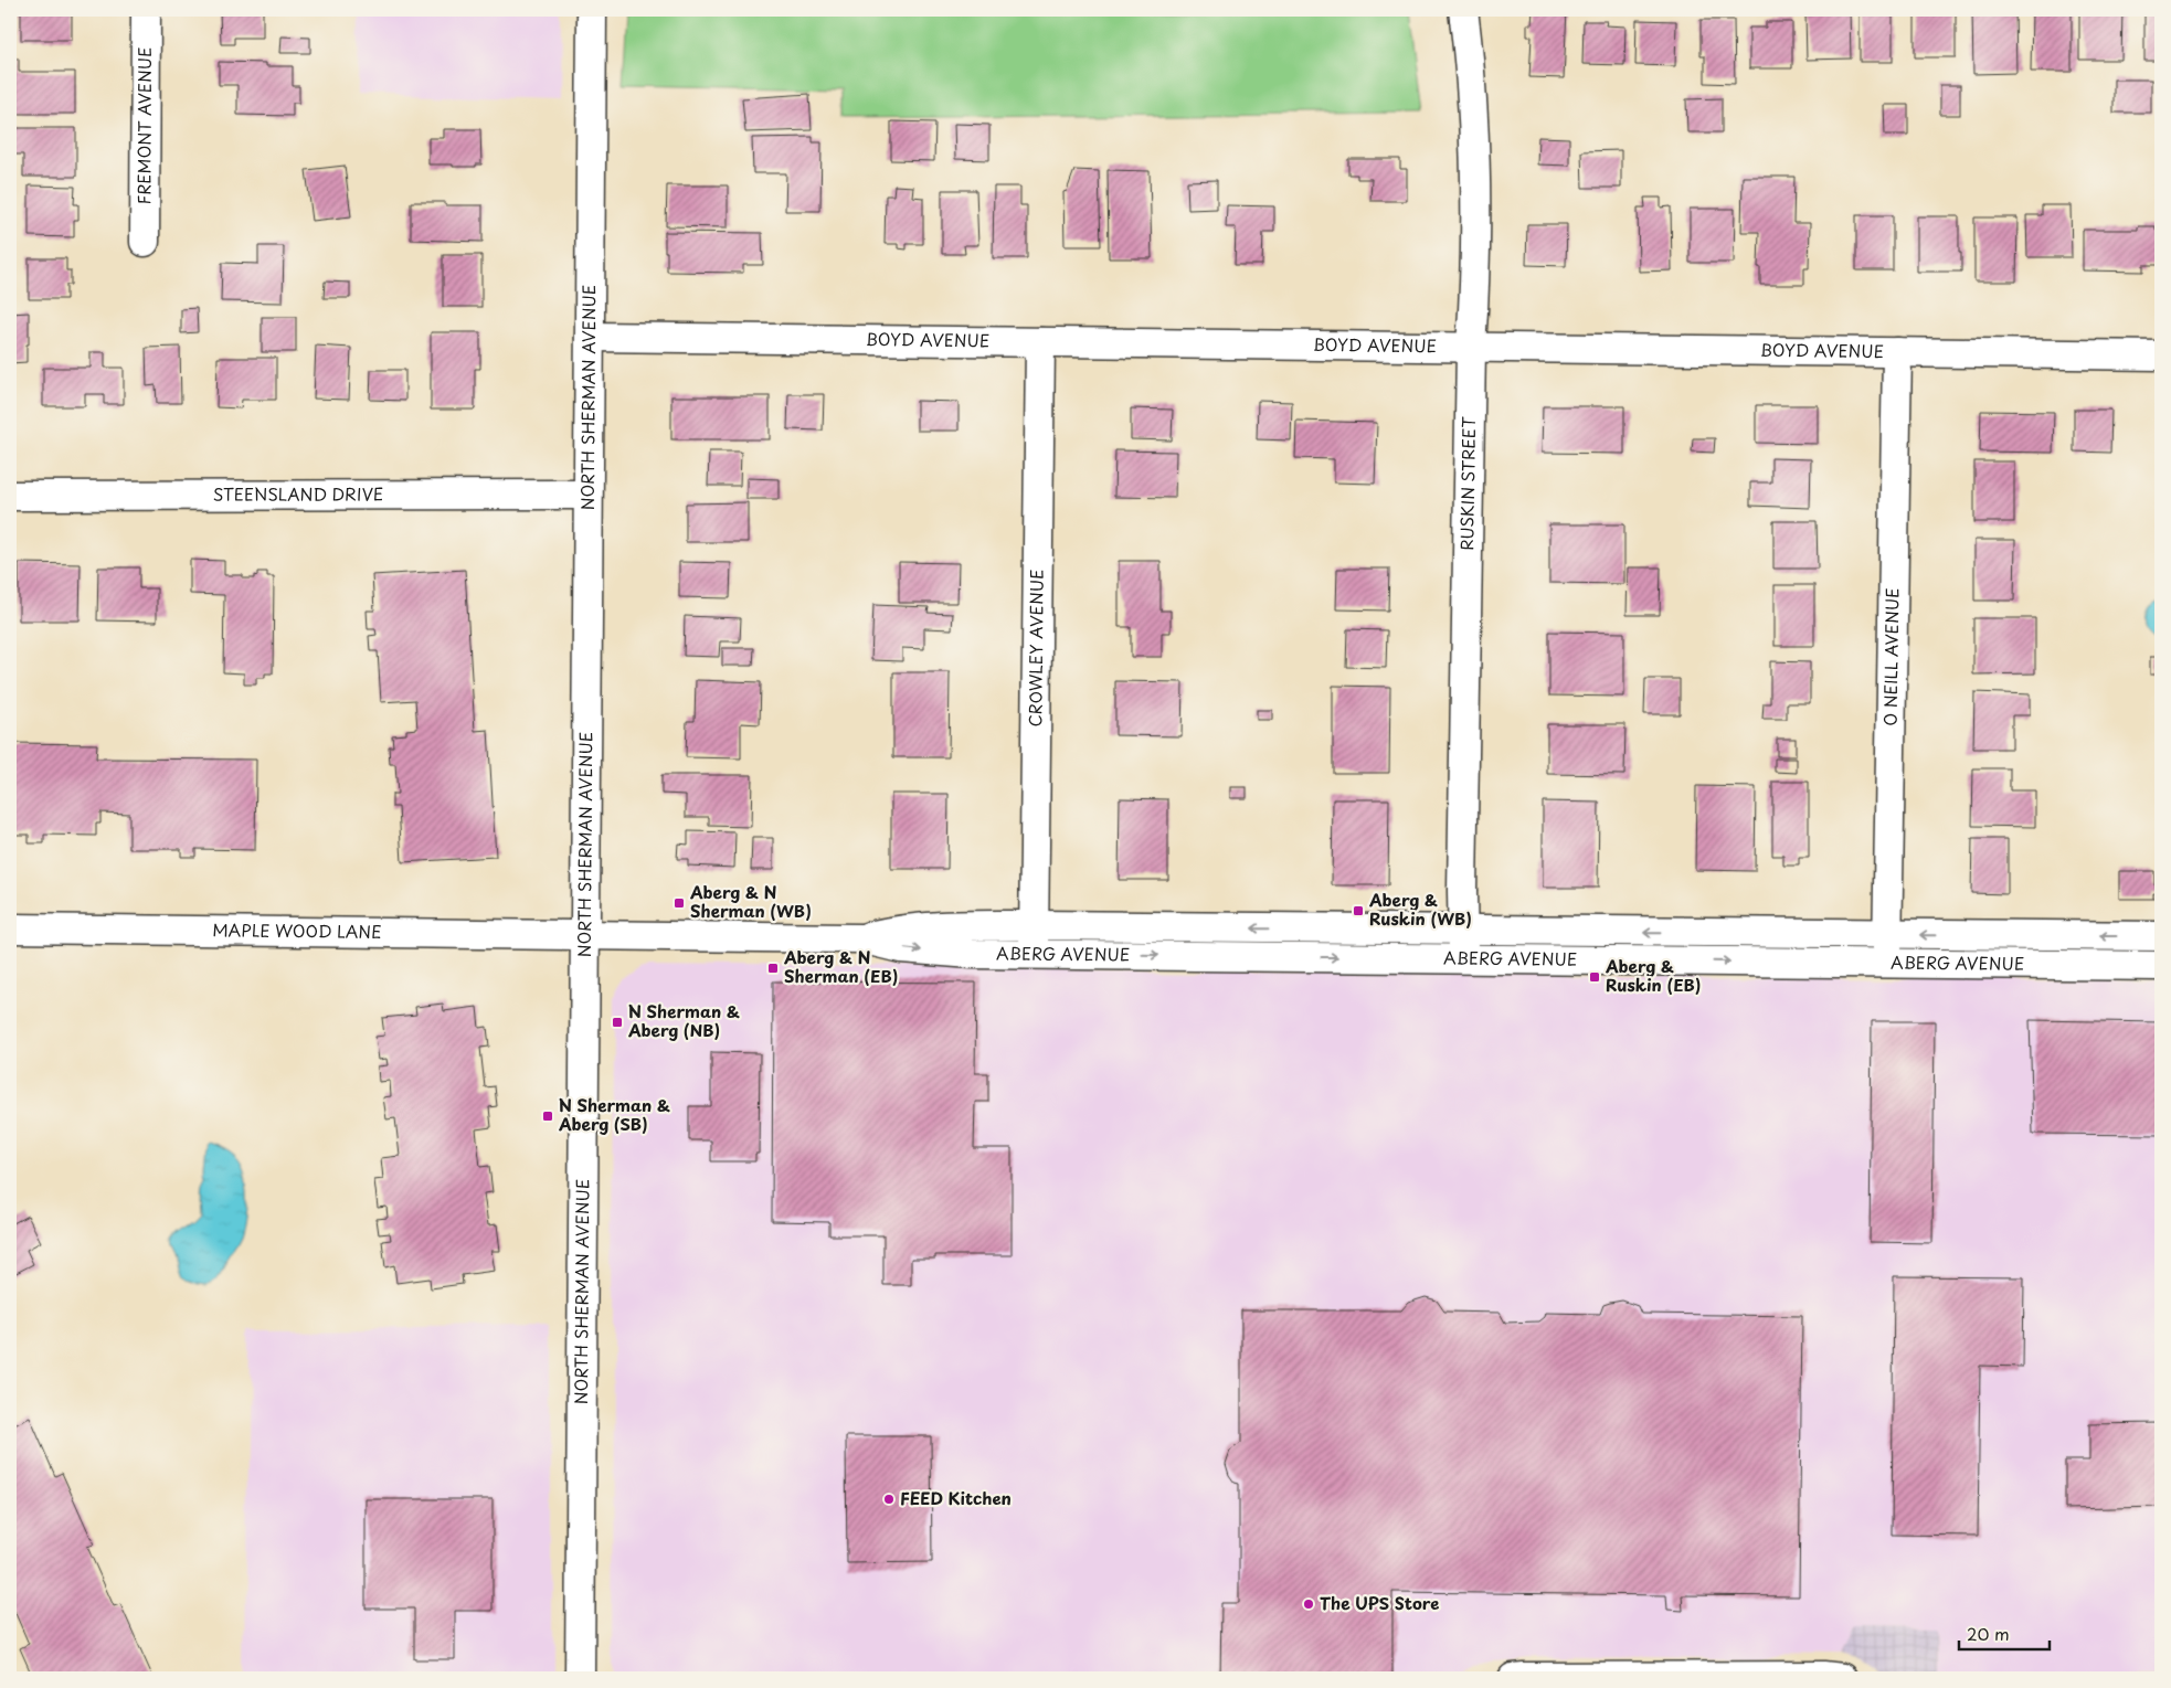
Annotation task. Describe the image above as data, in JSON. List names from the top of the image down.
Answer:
{
  "streets": {
    "street": [
      "FREMONT AVENUE",
      "BOYD AVENUE",
      "NORTH SHERMAN AVENUE",
      "RUSKIN STREET",
      "STEENSLAND DRIVE",
      "CROWLEY AVENUE",
      "O NEILL AVENUE",
      "MAPLE WOOD LANE",
      "ABERG AVENUE"
    ]
  },
  "crossings": [
    ["BOYD AVENUE", "NORTH SHERMAN AVENUE"],
    ["BOYD AVENUE", "RUSKIN STREET"],
    ["BOYD AVENUE", "CROWLEY AVENUE"],
    ["BOYD AVENUE", "O NEILL AVENUE"],
    ["NORTH SHERMAN AVENUE", "STEENSLAND DRIVE"],
    ["NORTH SHERMAN AVENUE", "MAPLE WOOD LANE"],
    ["NORTH SHERMAN AVENUE", "ABERG AVENUE"],
    ["RUSKIN STREET", "ABERG AVENUE"],
    ["CROWLEY AVENUE", "ABERG AVENUE"],
    ["O NEILL AVENUE", "ABERG AVENUE"],
    ["MAPLE WOOD LANE", "ABERG AVENUE"]
  ],
  "places": {
    "transit": [
      "Aberg & N Sherman (WB)",
      "Aberg & Ruskin (WB)",
      "Aberg & N Sherman (EB)",
      "Aberg & Ruskin (EB)",
      "N Sherman & Aberg (NB)",
      "N Sherman & Aberg (SB)"
    ],
    "other": ["FEED Kitchen", "The UPS Store"]
  },
  "scale_bar": "20 m"
}
